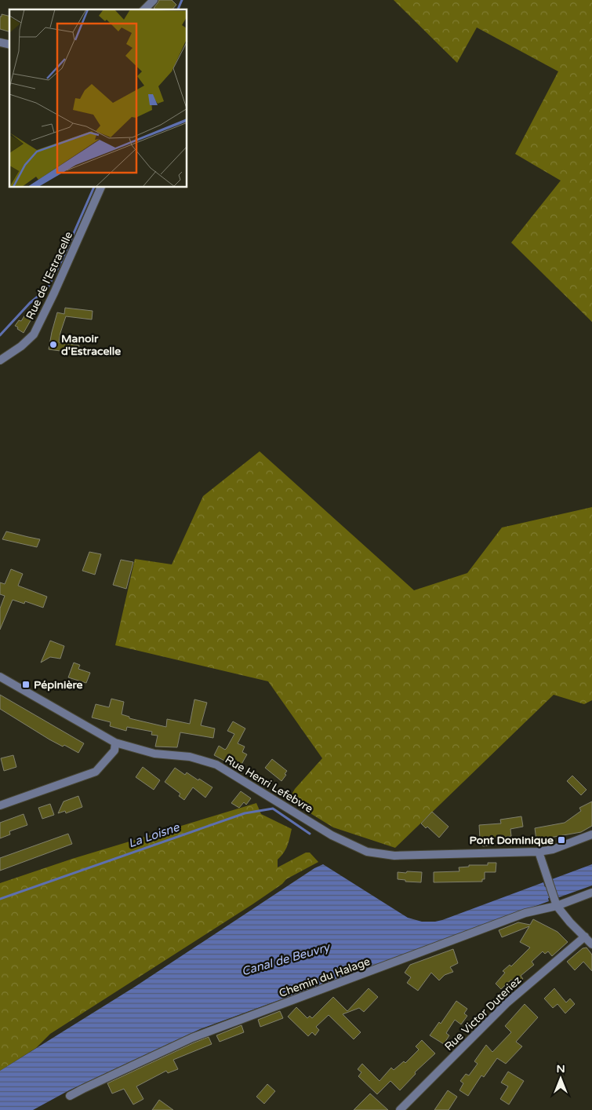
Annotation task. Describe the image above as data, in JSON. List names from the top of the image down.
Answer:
{
  "streets": {
    "street": [
      "Rue de l'Estracelle",
      "Rue Henri Lefebvre",
      "Chemin du Halage",
      "Rue Victor Duteriez"
    ]
  },
  "water": ["La Loisne", "Canal de Beuvry"],
  "places": {
    "other": ["Manoir d'Estracelle"],
    "transit": ["Pépinière", "Pont Dominique"]
  },
  "north": "top"
}
